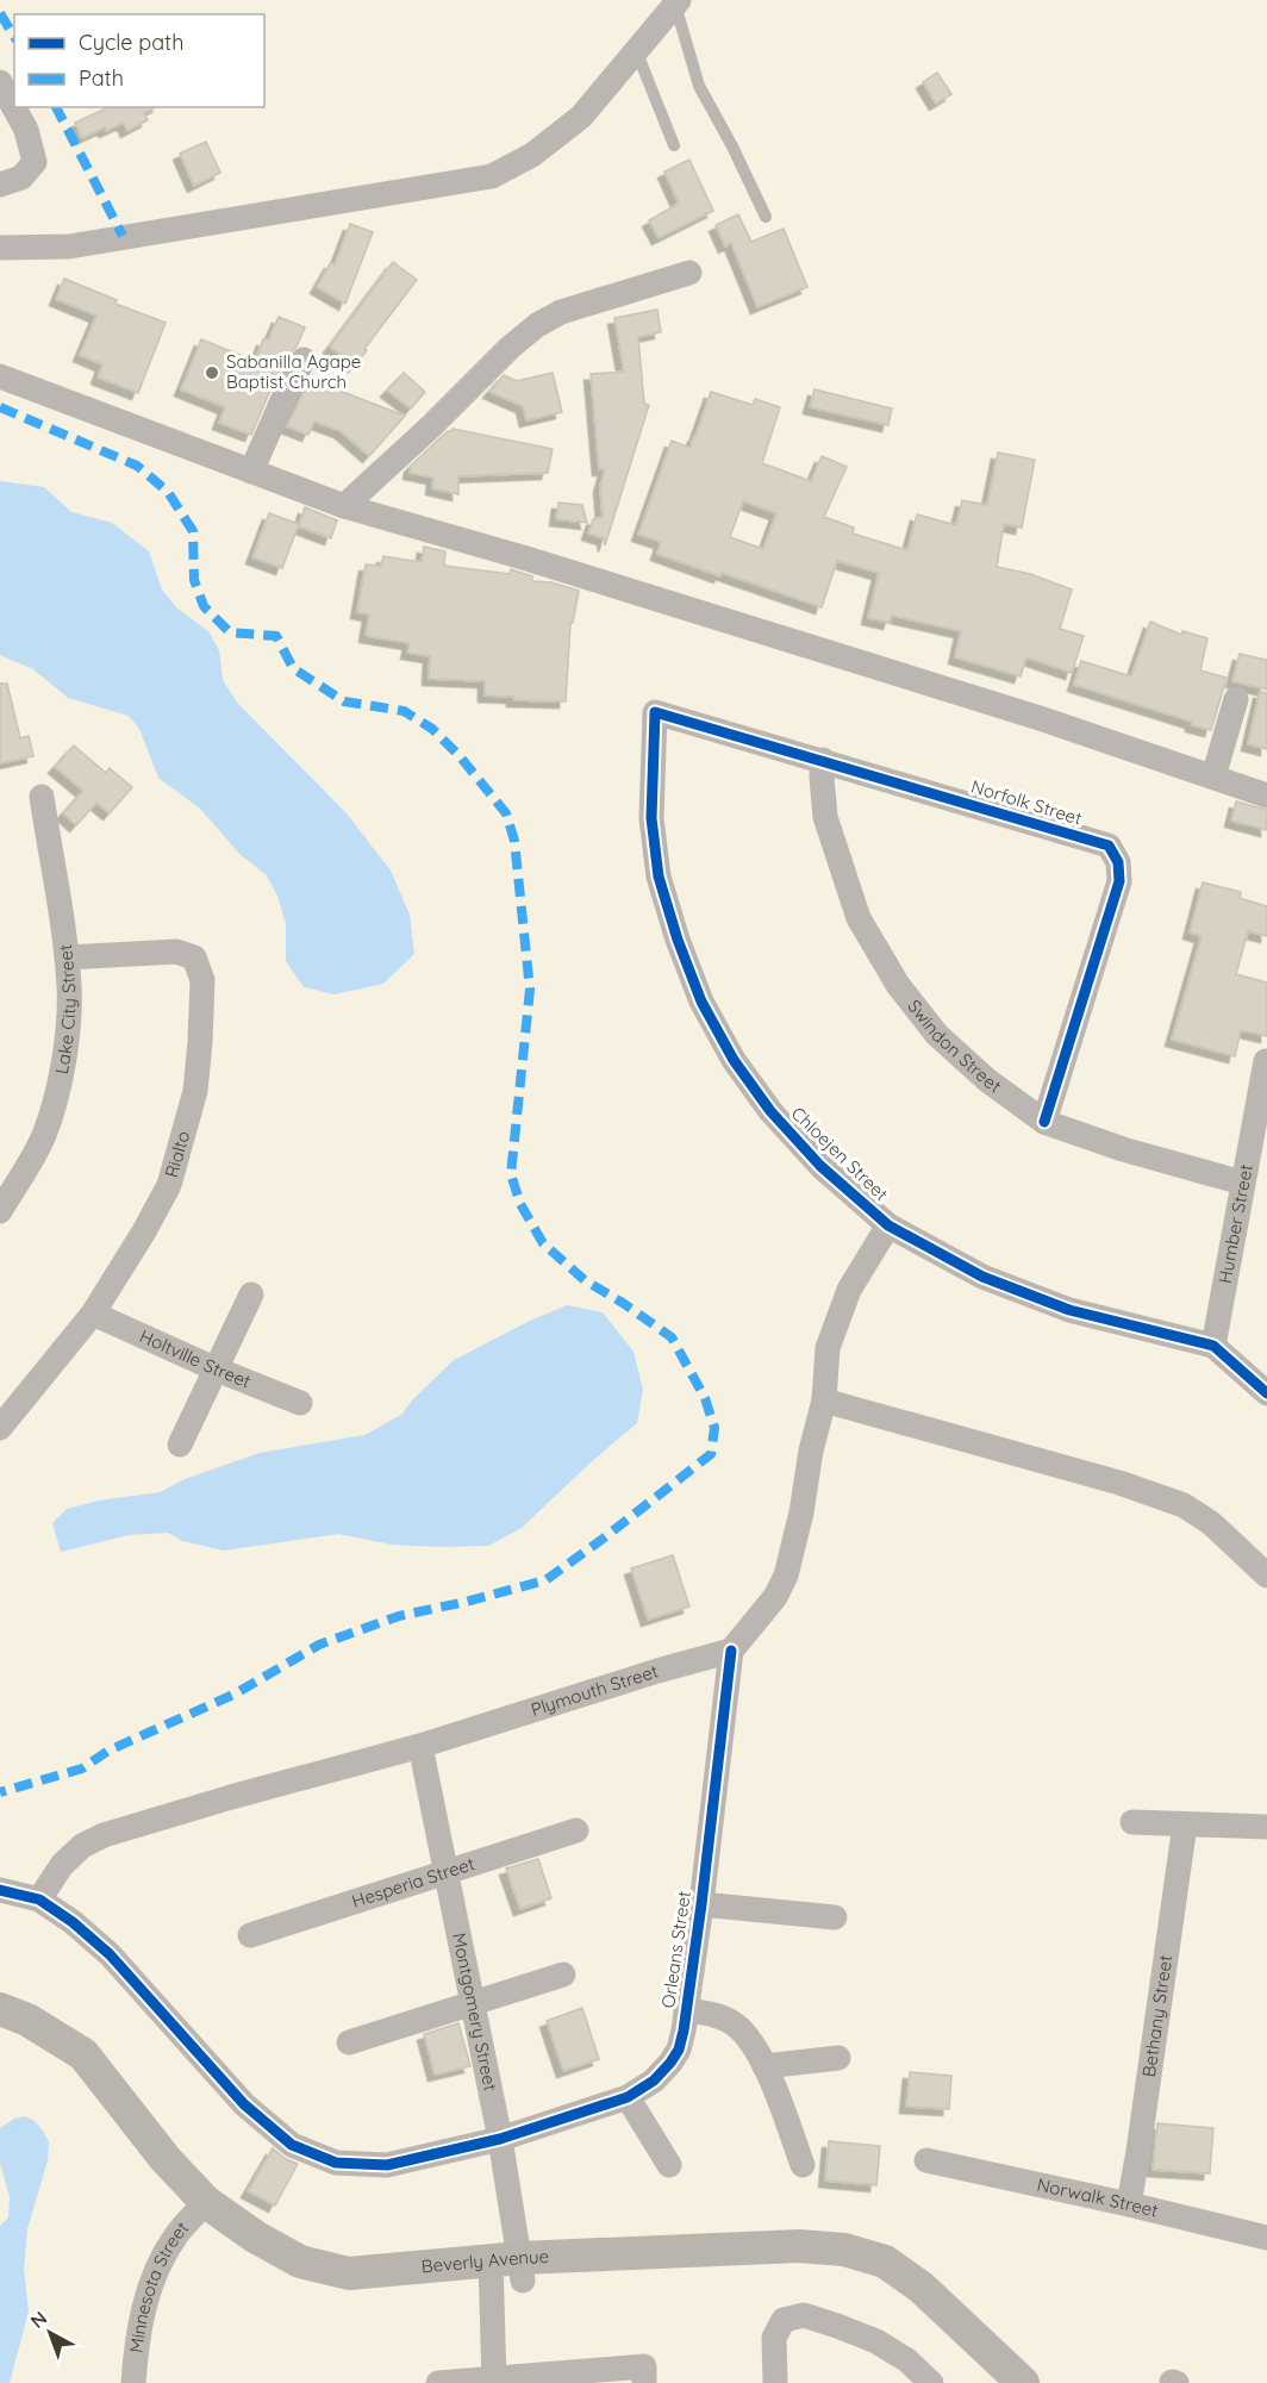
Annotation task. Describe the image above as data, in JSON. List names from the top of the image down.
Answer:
{
  "streets": {
    "street": [
      "Norfolk Street",
      "Lake City Street",
      "Swindon Street",
      "Rialto",
      "Chloejen Street",
      "Humber Street",
      "Holtville Street",
      "Plymouth Street",
      "Hesperia Street",
      "Orleans Street",
      "Montgomery Street",
      "Bethany Street",
      "Norwalk Street",
      "Beverly Avenue",
      "Minnesota Street"
    ]
  },
  "crossings": [
    ["Norfolk Street", "Swindon Street"],
    ["Norfolk Street", "Chloejen Street"],
    ["Lake City Street", "Rialto"],
    ["Swindon Street", "Humber Street"],
    ["Rialto", "Holtville Street"],
    ["Chloejen Street", "Humber Street"],
    ["Plymouth Street", "Orleans Street"],
    ["Plymouth Street", "Montgomery Street"],
    ["Hesperia Street", "Montgomery Street"],
    ["Orleans Street", "Montgomery Street"],
    ["Montgomery Street", "Beverly Avenue"],
    ["Bethany Street", "Norwalk Street"],
    ["Beverly Avenue", "Minnesota Street"]
  ],
  "places": ["Sabanilla Agape Baptist Church"],
  "legend": ["Cycle path", "Path"],
  "north": "top left"
}
